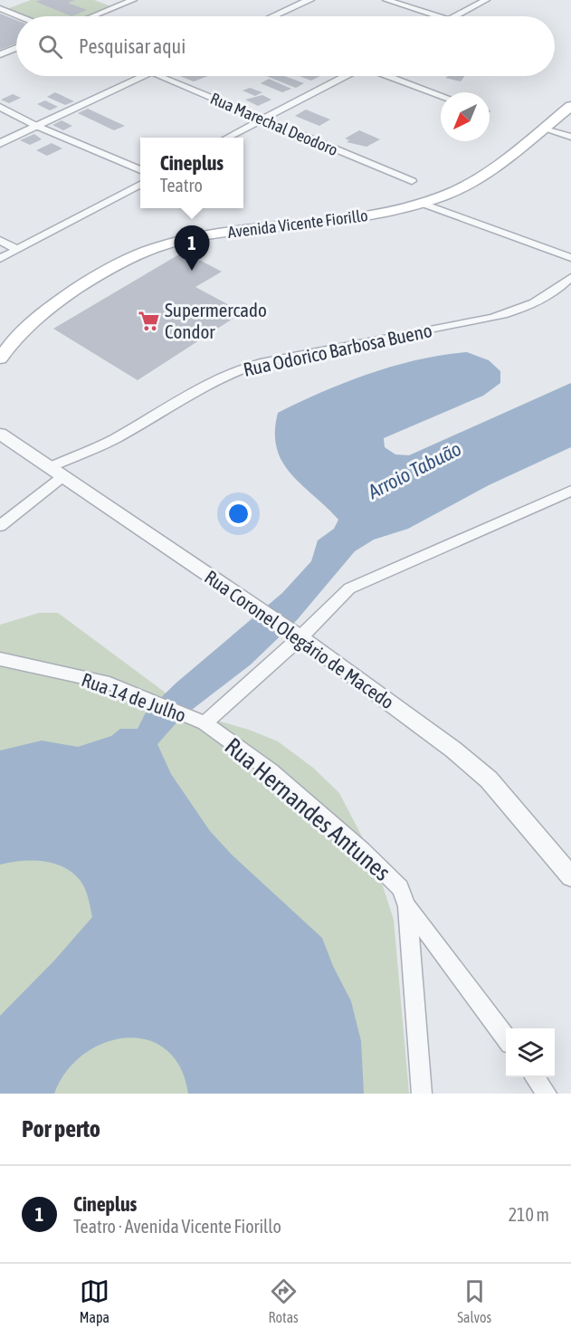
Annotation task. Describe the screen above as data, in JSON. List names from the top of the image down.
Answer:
{
  "streets": {
    "main road": ["Avenida Vicente Fiorillo"],
    "street": [
      "Rua Marechal Deodoro",
      "Rua Odorico Barbosa Bueno",
      "Rua Coronel Olegário de Macedo",
      "Rua 14 de Julho",
      "Rua Hernandes Antunes"
    ]
  },
  "crossings": [
    ["Rua Odorico Barbosa Bueno", "Rua Coronel Olegário de Macedo"],
    ["Rua Coronel Olegário de Macedo", "Rua Hernandes Antunes"],
    ["Rua 14 de Julho", "Rua Hernandes Antunes"]
  ],
  "water": ["Arroio Tabuão"],
  "places": {
    "supermarket": ["Supermercado Condor"]
  },
  "north": "bottom left",
  "page": {
    "search": "Pesquisar aqui",
    "popup": ["Cineplus", "Teatro"],
    "pins": "1",
    "heading": "Por perto",
    "list": [
      {
        "mark": "1",
        "name": "Cineplus",
        "note": "Teatro · Avenida Vicente Fiorillo",
        "value": "210 m"
      }
    ],
    "nav": ["Mapa", "Rotas", "Salvos"]
  }
}
